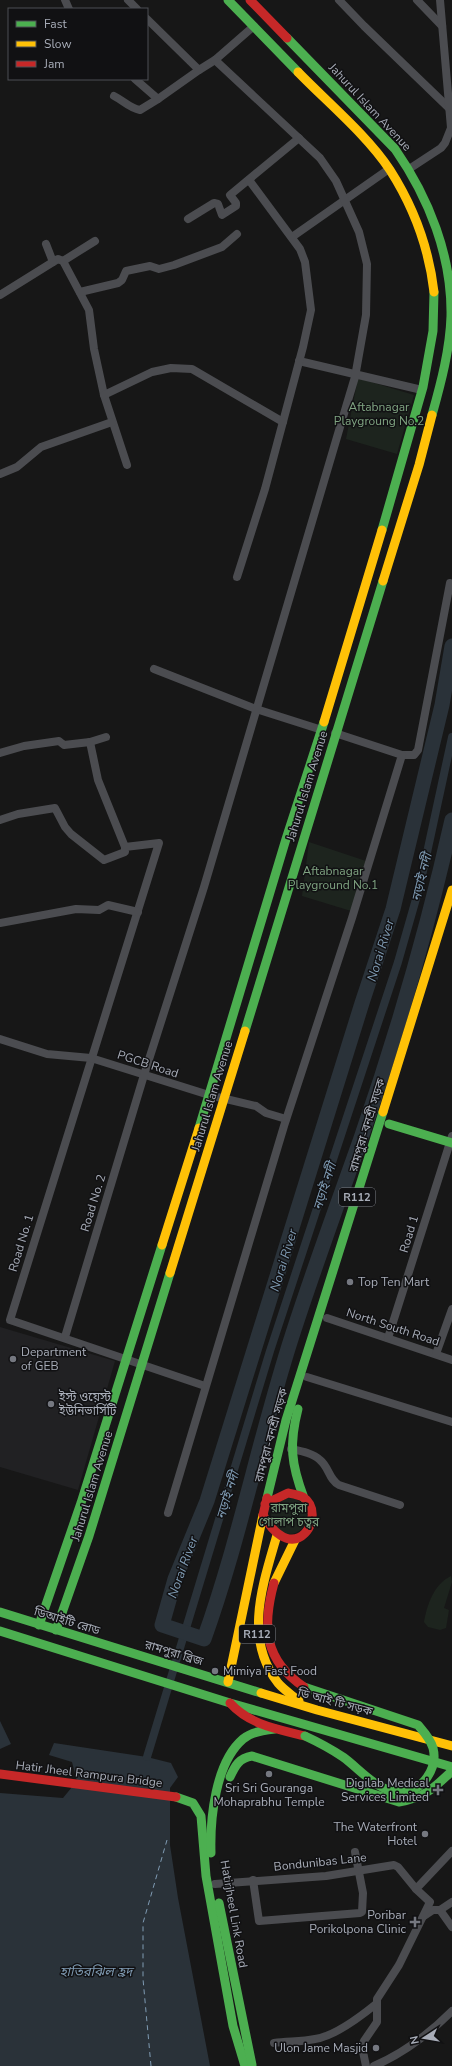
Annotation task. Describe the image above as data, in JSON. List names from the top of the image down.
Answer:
{
  "streets": {
    "main road": [
      "Jahurul Islam Avenue",
      "রামপুরা-বনশ্রী সড়ক",
      "R112",
      "ডিআইটি রোড",
      "রামপুরা ব্রিজ",
      "ডি আই টি সড়ক",
      "Hatir Jheel Rampura Bridge",
      "Hatirjheel Link Road"
    ],
    "street": [
      "PGCB Road",
      "Road No. 2",
      "Road 1",
      "Road No. 1",
      "North South Road",
      "Bondunibas Lane"
    ]
  },
  "crossings": [
    ["Jahurul Islam Avenue", "PGCB Road"],
    ["Jahurul Islam Avenue", "Road No. 1"],
    ["Jahurul Islam Avenue", "ডিআইটি রোড"],
    ["PGCB Road", "Road No. 2"],
    ["PGCB Road", "Road No. 1"],
    ["রামপুরা-বনশ্রী সড়ক", "R112"],
    ["রামপুরা-বনশ্রী সড়ক", "North South Road"],
    ["R112", "ডি আই টি সড়ক"],
    ["Road No. 2", "Road No. 1"],
    ["Road 1", "North South Road"],
    ["ডিআইটি রোড", "রামপুরা ব্রিজ"],
    ["রামপুরা ব্রিজ", "ডি আই টি সড়ক"],
    ["Bondunibas Lane", "Hatirjheel Link Road"]
  ],
  "water": ["নড়াই নদী", "Norai River", "হাতিরঝিল হ্রদ"],
  "parks": ["Aftabnagar Playgroung No.2", "Aftabnagar Playground No.1", "রামপুরা গোলাপ চত্বর"],
  "places": {
    "other": [
      "Top Ten Mart",
      "Department of GEB",
      "ইস্ট ওয়েস্ট ইউনিভার্সিটি",
      "Mimiya Fast Food",
      "Sri Sri Gouranga Mohaprabhu Temple",
      "The Waterfront Hotel",
      "Ulon Jame Masjid"
    ],
    "health": ["Digilab Medical Services Limited", "Poribar Porikolpona Clinic"]
  },
  "legend": ["Fast", "Slow", "Jam"],
  "north": "left"
}
